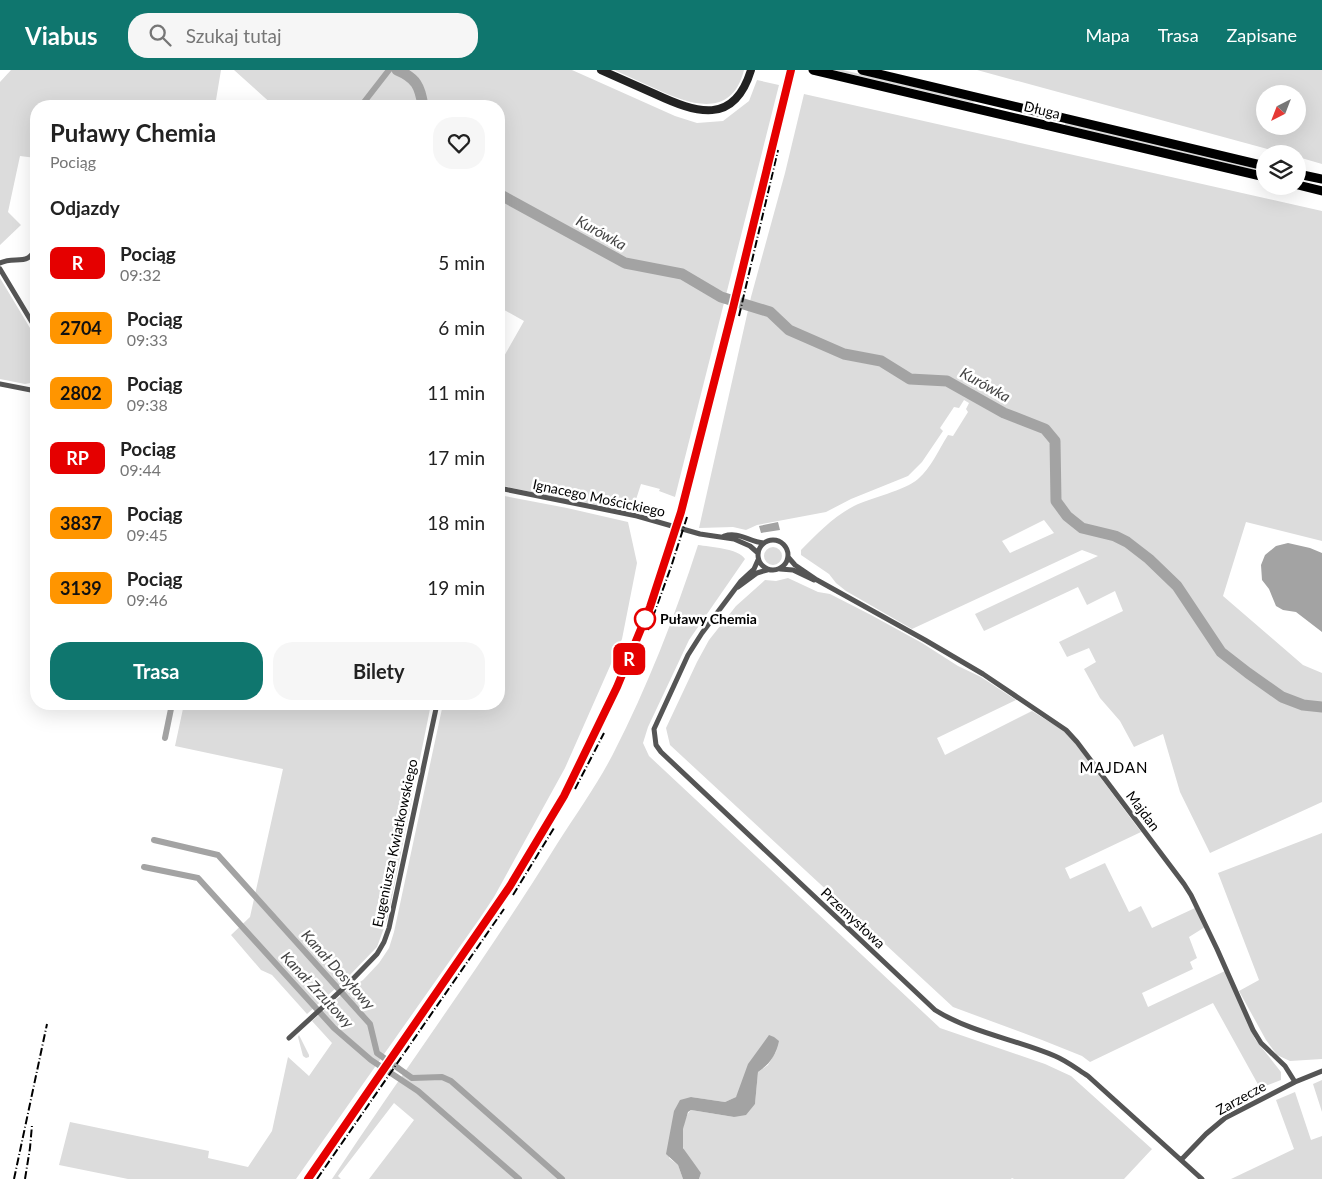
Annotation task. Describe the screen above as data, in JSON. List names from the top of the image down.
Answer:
{
  "streets": {
    "highway": ["Długa"],
    "street": [
      "Ignacego Mościckiego",
      "Majdan",
      "Eugeniusza Kwiatkowskiego",
      "Przemysłowa",
      "Zarzecze"
    ]
  },
  "crossings": [
    ["Ignacego Mościckiego", "Majdan"],
    ["Ignacego Mościckiego", "Przemysłowa"],
    ["Majdan", "Przemysłowa"],
    ["Majdan", "Zarzecze"],
    ["Przemysłowa", "Zarzecze"]
  ],
  "districts": ["MAJDAN"],
  "water": ["Kurówka", "Kanał Dosyłowy", "Kanał Zrzutowy"],
  "places": ["Puławy Chemia"],
  "north": "bottom left",
  "page": {
    "header": "Viabus",
    "search": "Szukaj tutaj",
    "nav": ["Mapa", "Trasa", "Zapisane"],
    "on_map": "R",
    "heading": [
      ["Puławy Chemia", "Pociąg"],
      "Odjazdy"
    ],
    "list": [
      {
        "mark": "R",
        "name": "Pociąg",
        "note": "09:32",
        "value": "5 min"
      },
      {
        "mark": "2704",
        "name": "Pociąg",
        "note": "09:33",
        "value": "6 min"
      },
      {
        "mark": "2802",
        "name": "Pociąg",
        "note": "09:38",
        "value": "11 min"
      },
      {
        "mark": "RP",
        "name": "Pociąg",
        "note": "09:44",
        "value": "17 min"
      },
      {
        "mark": "3837",
        "name": "Pociąg",
        "note": "09:45",
        "value": "18 min"
      },
      {
        "mark": "3139",
        "name": "Pociąg",
        "note": "09:46",
        "value": "19 min"
      }
    ],
    "buttons": ["Trasa", "Bilety"]
  }
}
